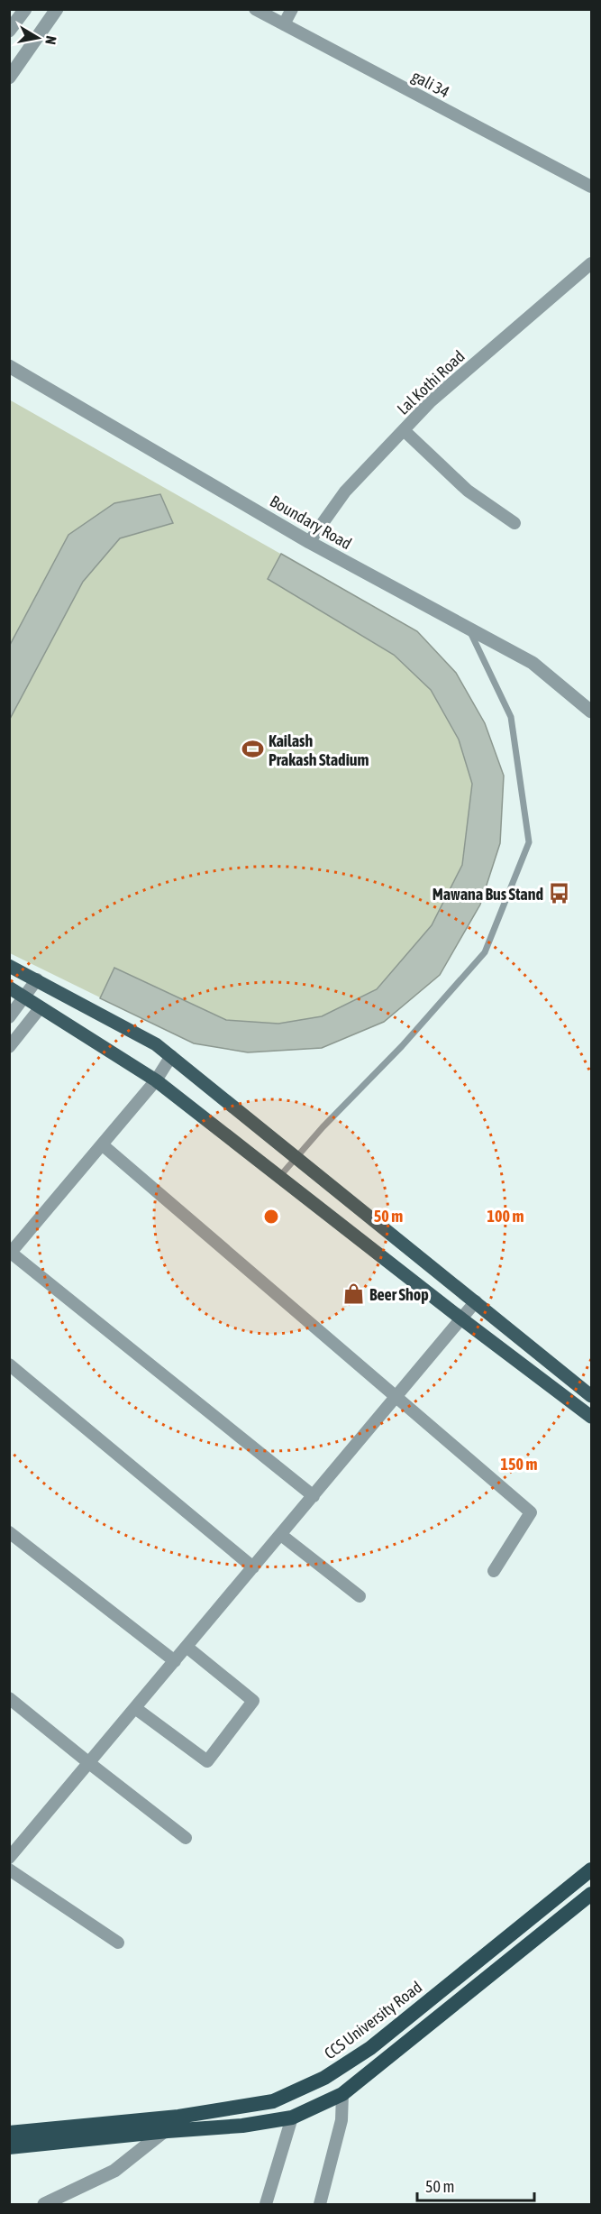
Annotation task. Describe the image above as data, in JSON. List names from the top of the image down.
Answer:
{
  "streets": {
    "highway": ["CCS University Road"],
    "street": ["gali 34", "Lal Kothi Road", "Boundary Road"]
  },
  "crossings": [
    ["Lal Kothi Road", "Boundary Road"]
  ],
  "places": {
    "sports": ["Kailash Prakash Stadium"],
    "bus stop": ["Mawana Bus Stand"],
    "shop": ["Beer Shop"]
  },
  "scale_bar": "50 m",
  "north": "right",
  "rings": ["50 m", "100 m", "150 m"]
}
